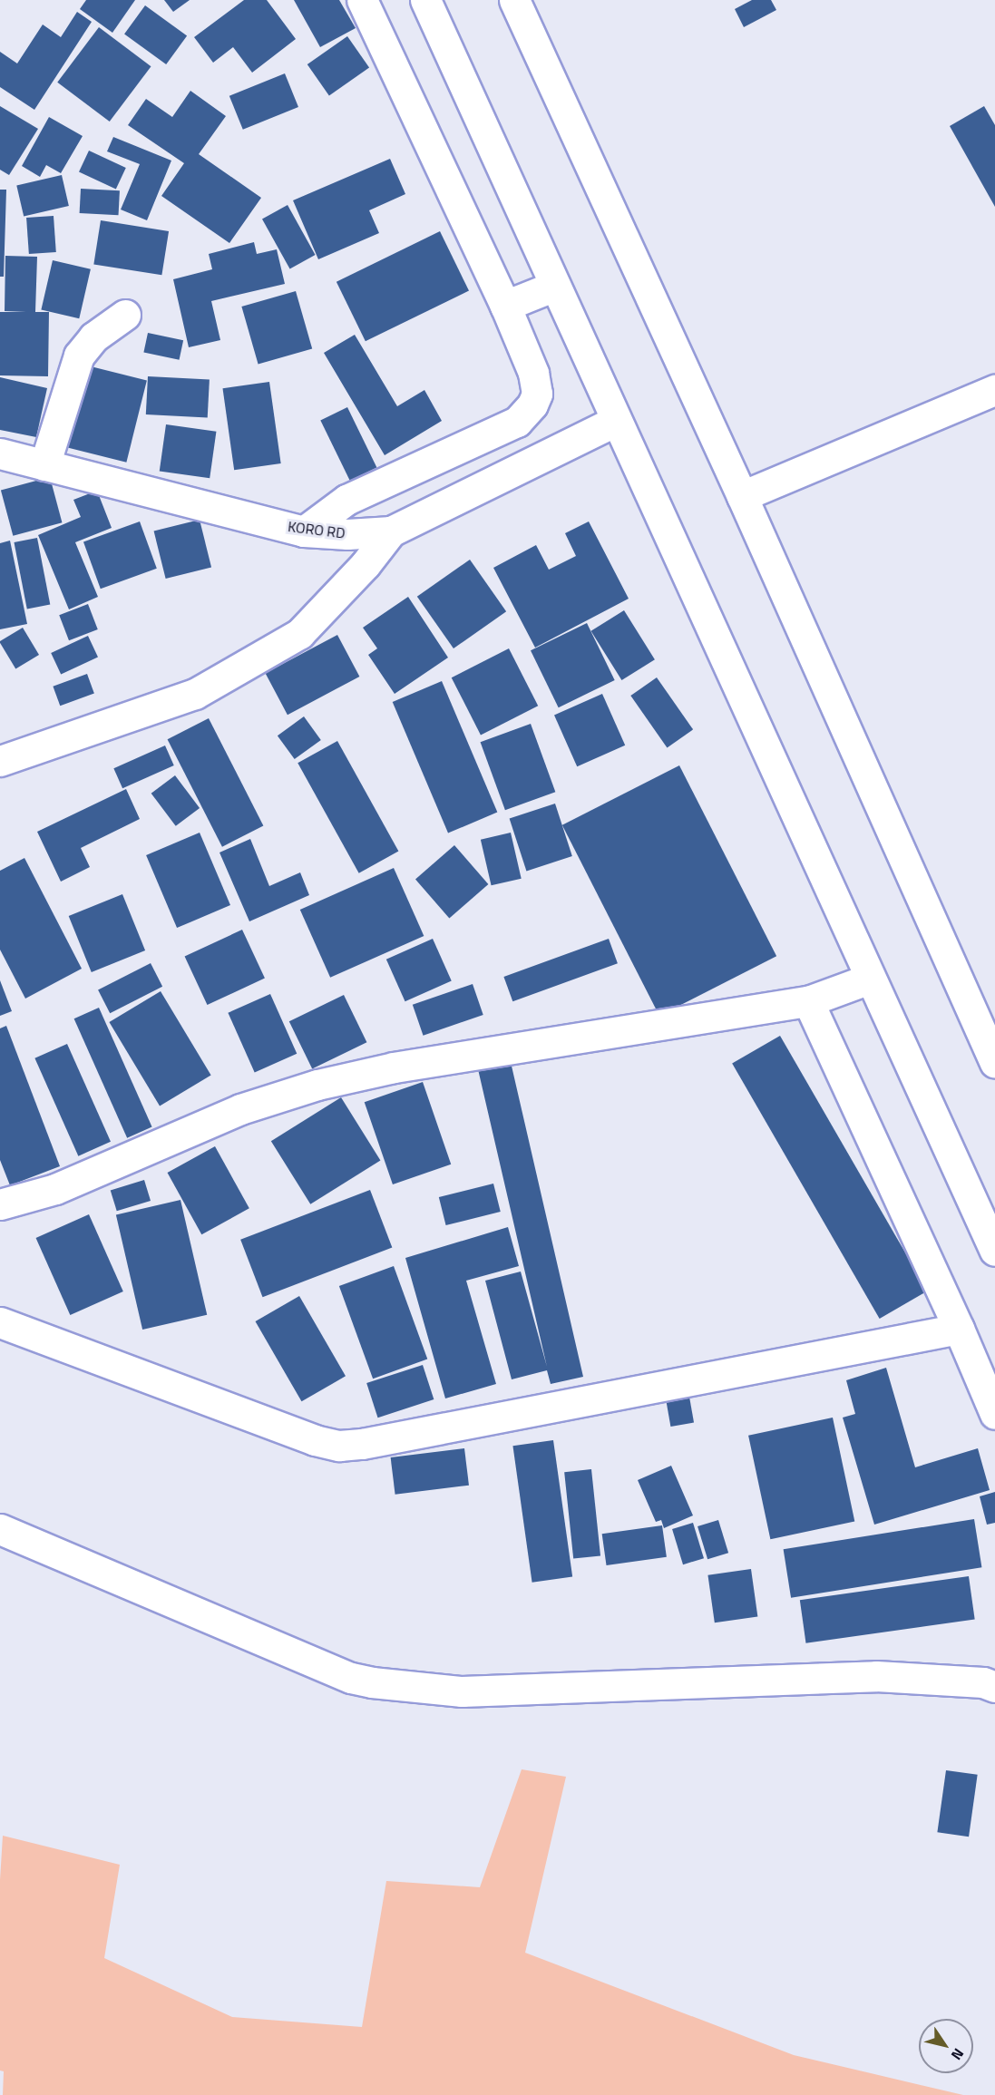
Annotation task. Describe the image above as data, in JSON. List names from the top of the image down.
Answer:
{
  "streets": {
    "street": ["KORO RD"]
  },
  "north": "bottom right"
}
